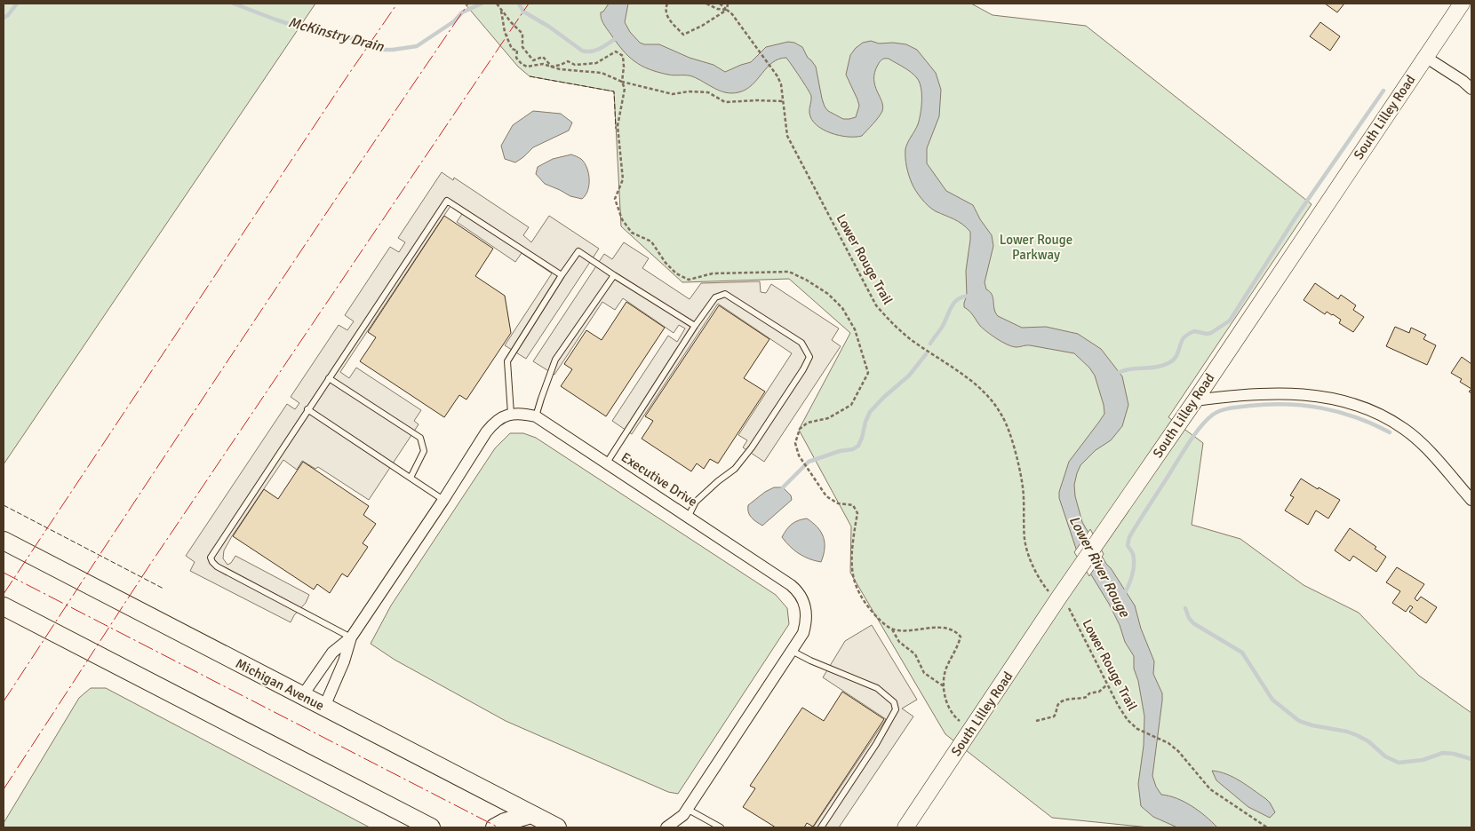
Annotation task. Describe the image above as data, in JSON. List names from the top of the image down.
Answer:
{
  "streets": {
    "main road": ["Michigan Avenue"],
    "street": ["South Lilley Road", "Executive Drive"],
    "path": ["Lower Rouge Trail"]
  },
  "water": ["McKinstry Drain", "Lower River Rouge"],
  "parks": ["Lower Rouge Parkway"]
}
